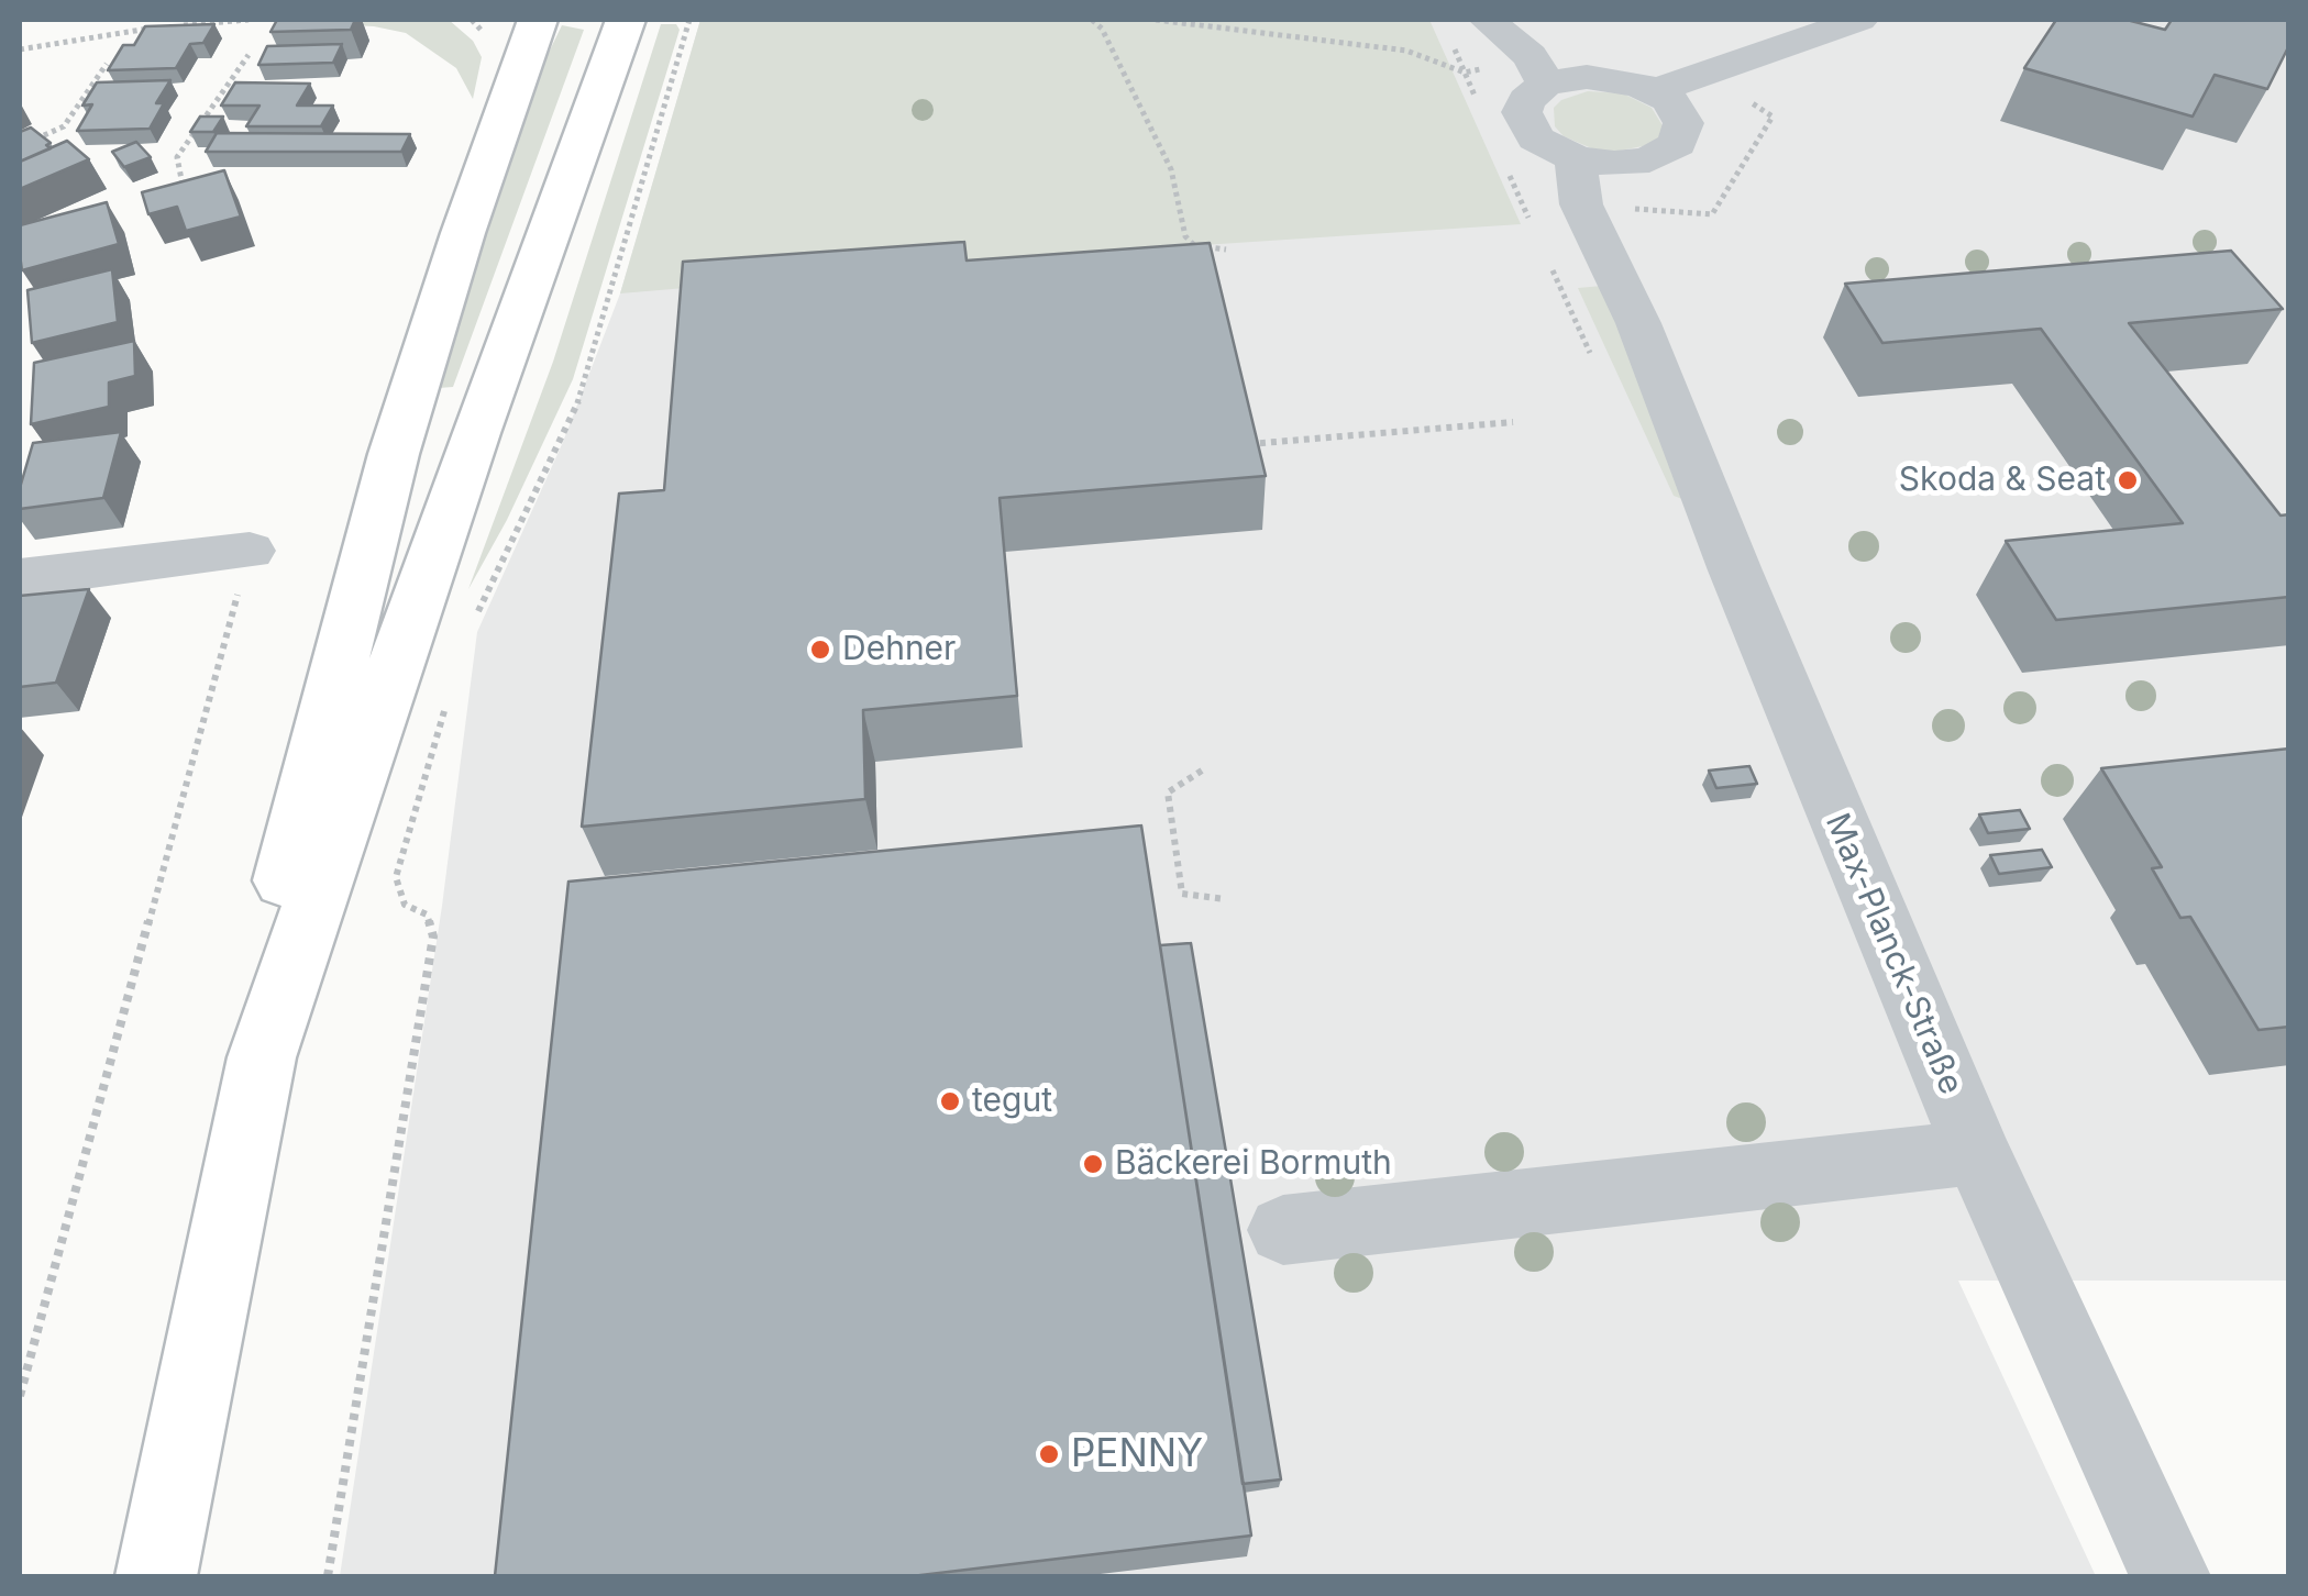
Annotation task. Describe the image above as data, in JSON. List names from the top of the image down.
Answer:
{
  "streets": {
    "street": ["Max-Planck-Straße"]
  },
  "places": [
    "Skoda & Seat",
    "Dehner",
    "tegut",
    "Bäckerei Bormuth",
    "PENNY"
  ]
}
